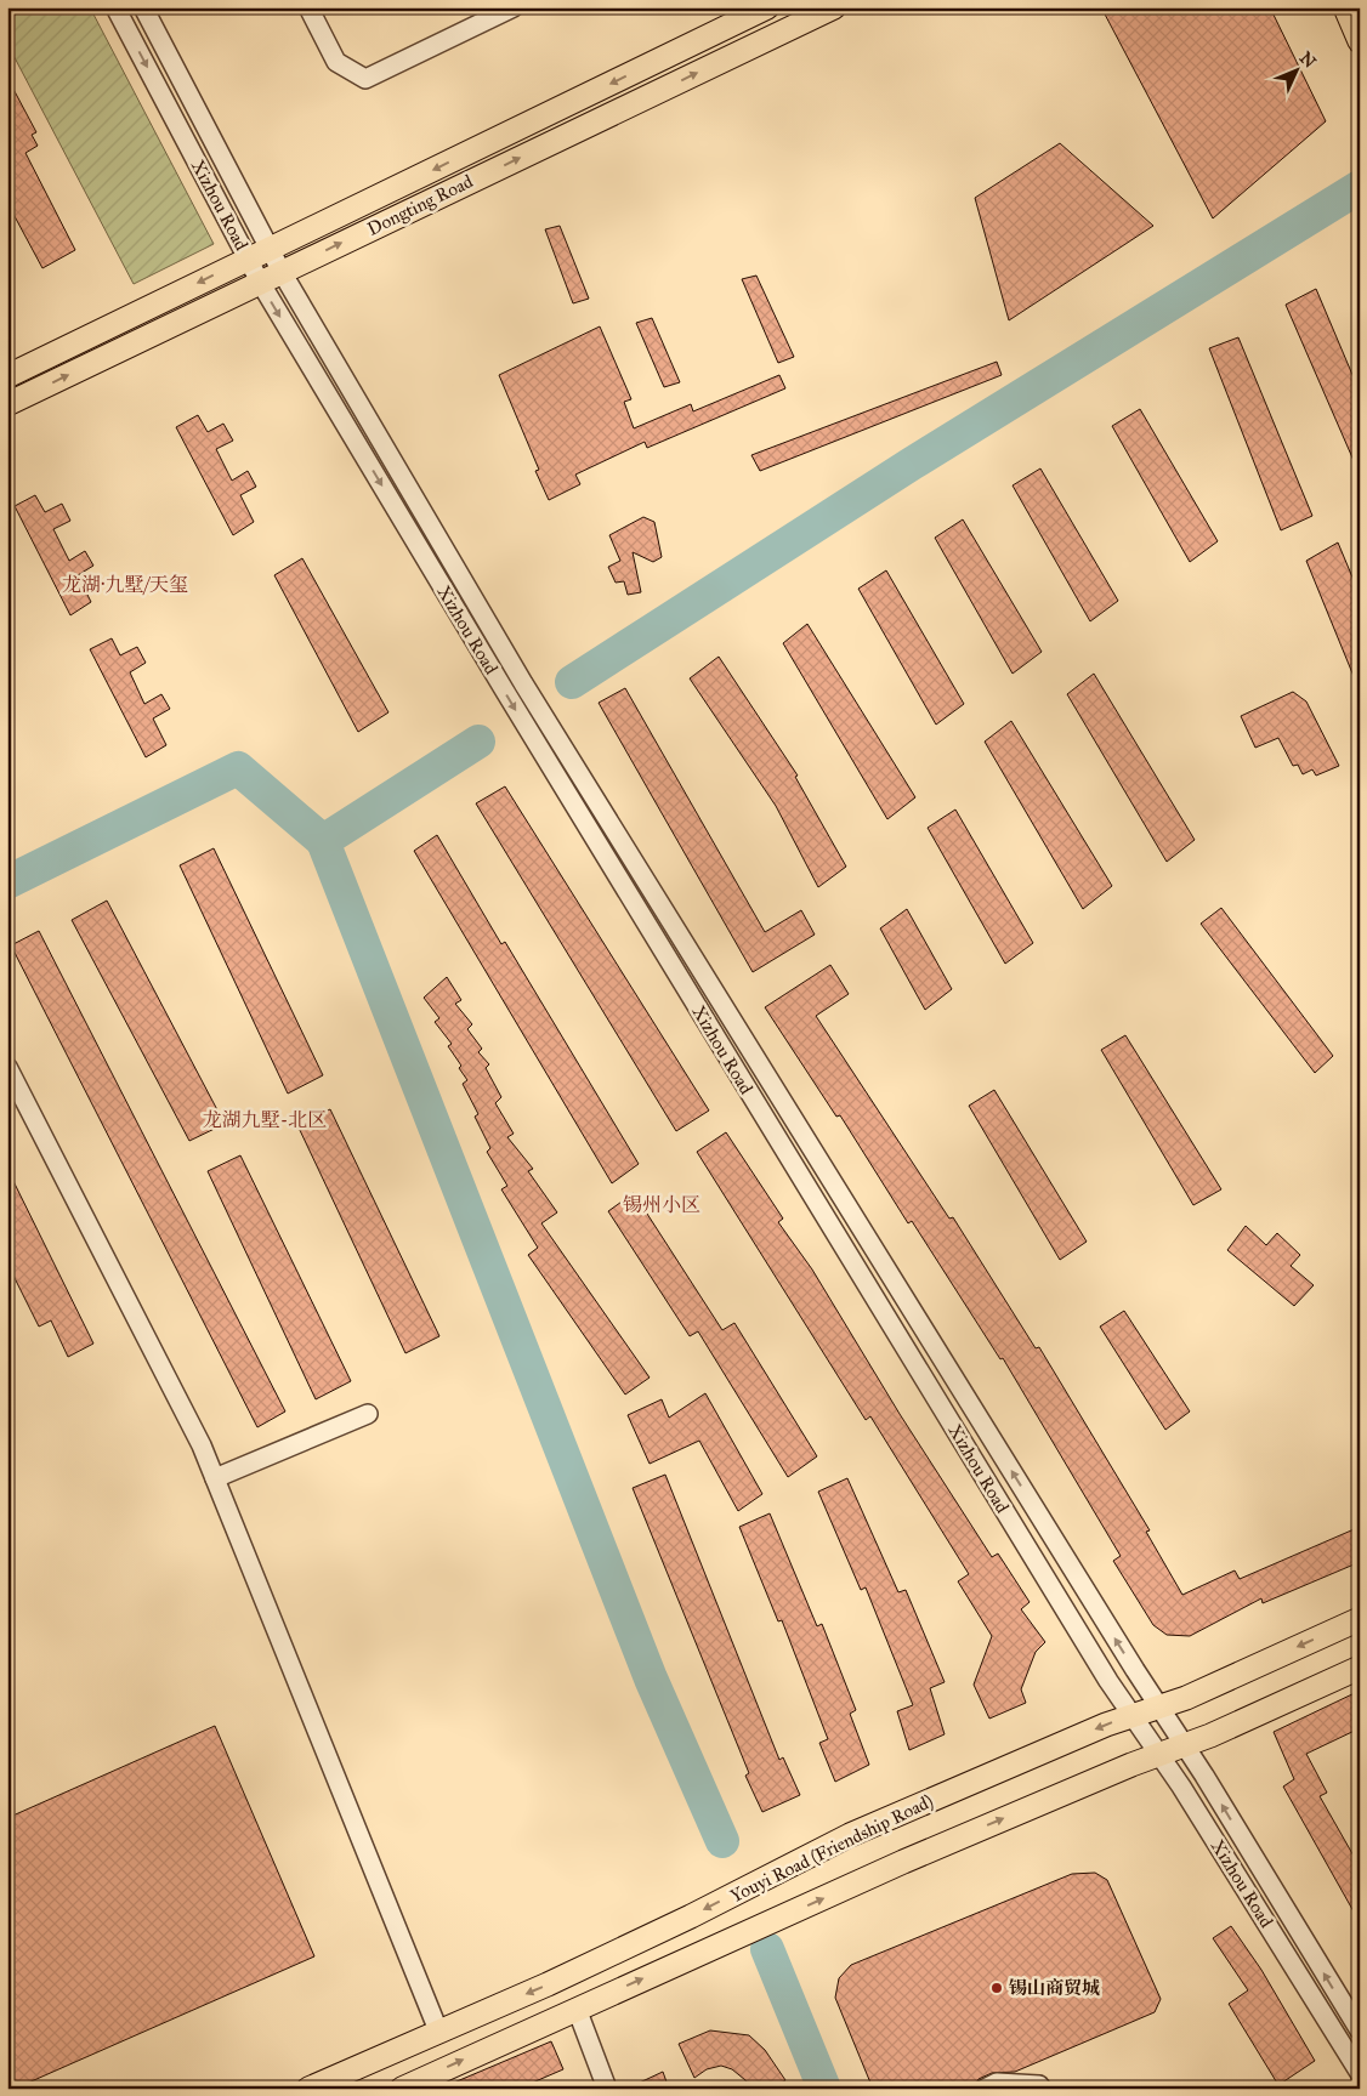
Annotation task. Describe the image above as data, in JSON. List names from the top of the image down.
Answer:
{
  "streets": {
    "main road": ["Dongting Road", "Youyi Road (Friendship Road)"],
    "street": ["Xizhou Road"]
  },
  "crossings": [
    ["Xizhou Road", "Dongting Road"],
    ["Xizhou Road", "Youyi Road (Friendship Road)"]
  ],
  "districts": ["龙湖·九墅/天玺", "龙湖九墅-北区", "锡州小区"],
  "places": ["锡山商贸城"],
  "north": "top right"
}
